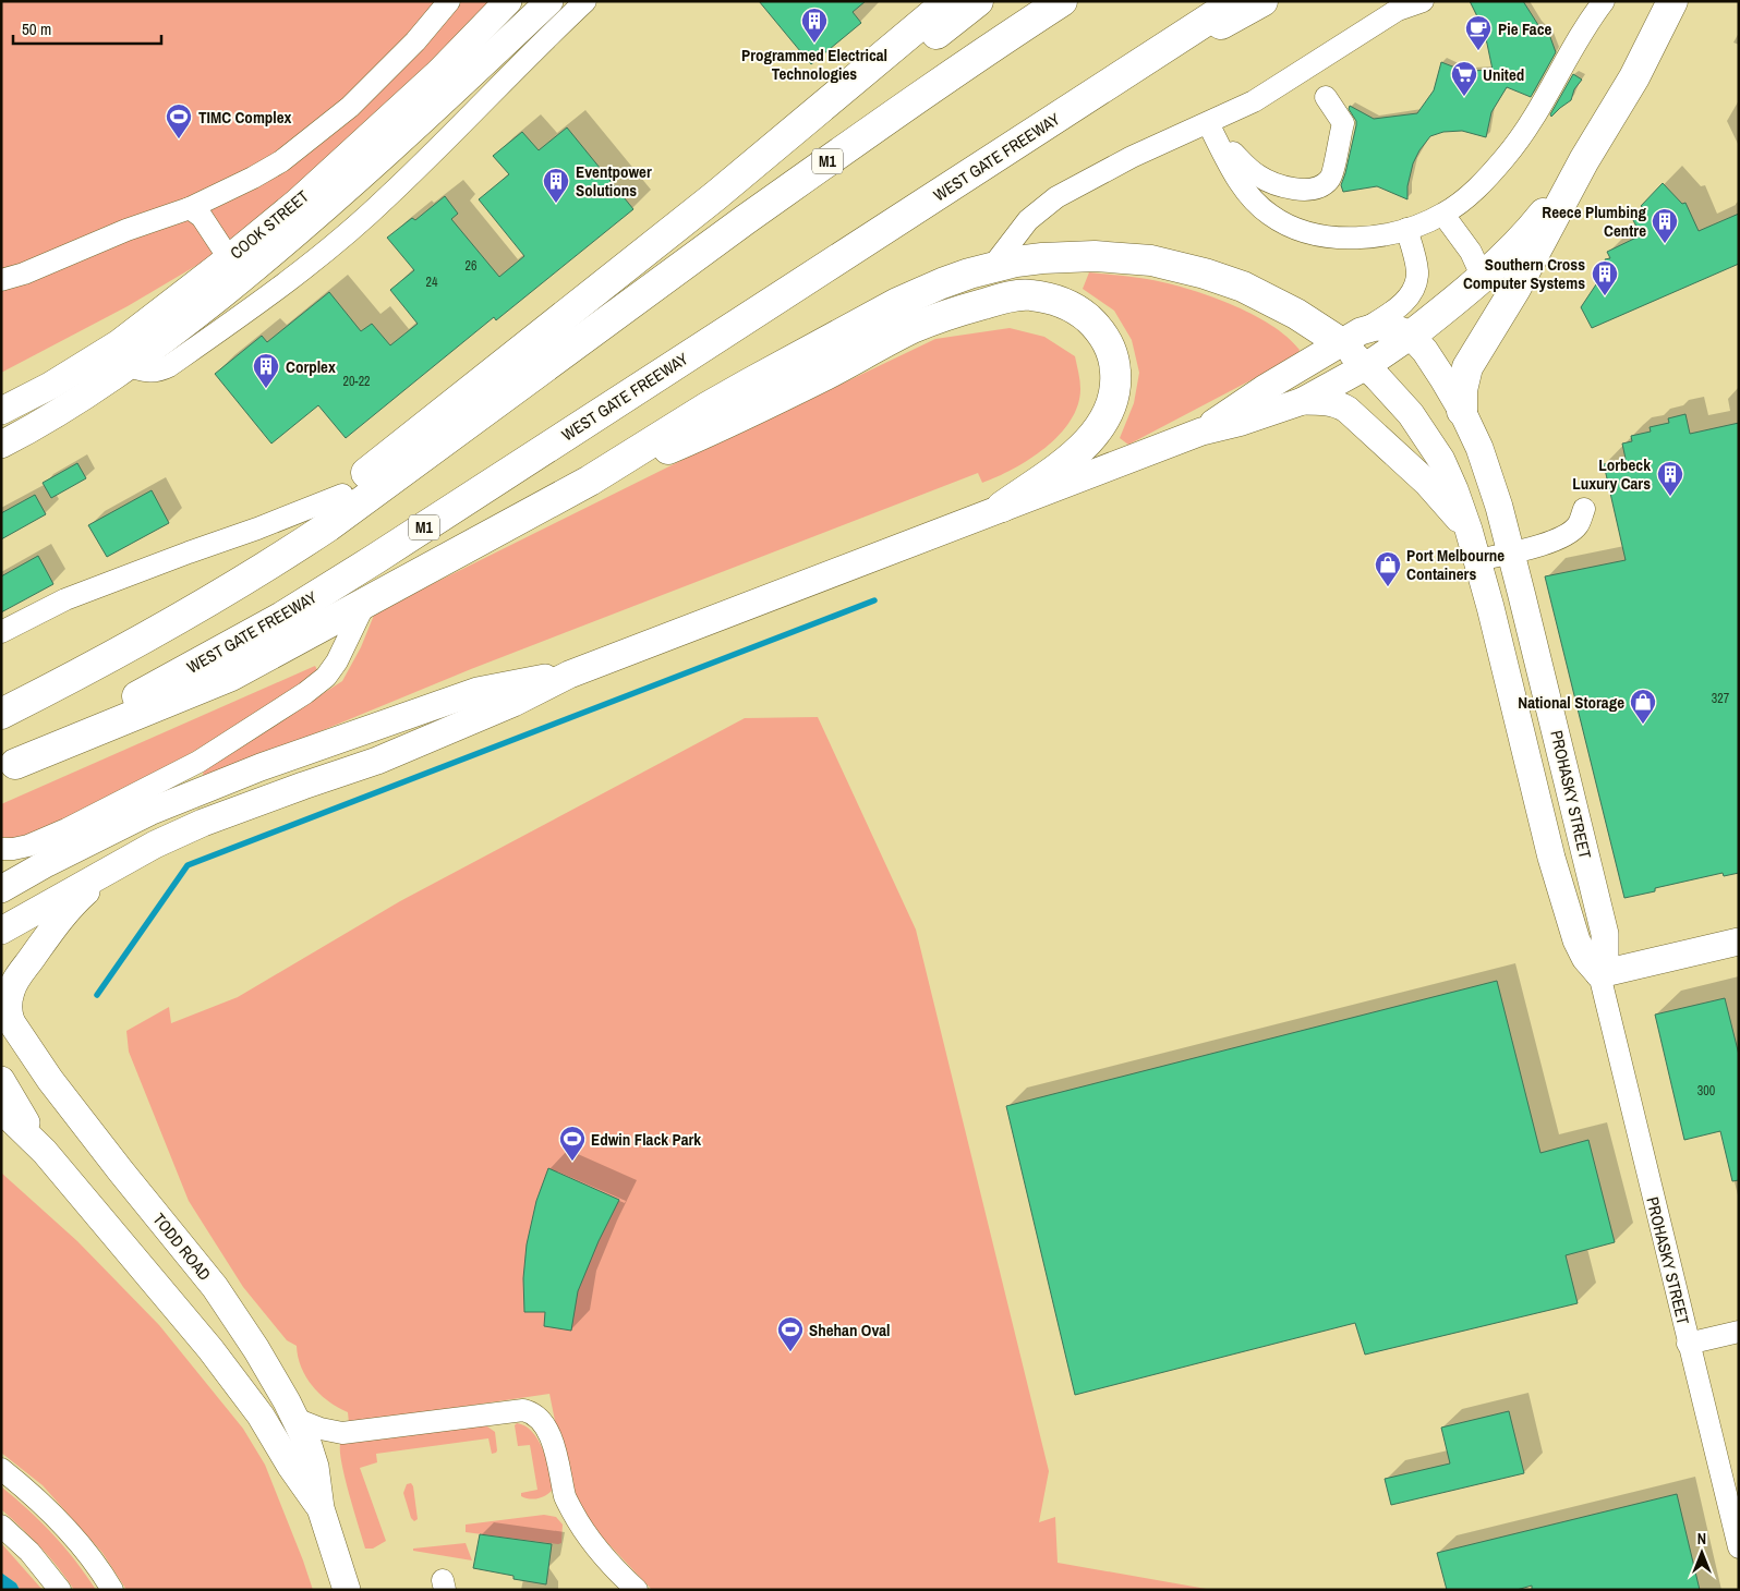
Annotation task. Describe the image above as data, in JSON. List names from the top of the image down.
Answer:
{
  "streets": {
    "highway": ["WEST GATE FREEWAY", "M1"],
    "main road": ["COOK STREET", "PROHASKY STREET", "TODD ROAD"]
  },
  "crossings": [
    ["WEST GATE FREEWAY", "M1"]
  ],
  "places": {
    "building": [
      "Programmed Electrical Technologies",
      "Eventpower Solutions",
      "Reece Plumbing Centre",
      "Southern Cross Computer Systems",
      "Corplex",
      "Lorbeck Luxury Cars"
    ],
    "cafe": ["Pie Face"],
    "supermarket": ["United"],
    "sports": ["TIMC Complex", "Edwin Flack Park", "Shehan Oval"],
    "shop": ["Port Melbourne Containers", "National Storage"]
  },
  "house_numbers": [
    "26",
    "24",
    "20-22",
    "327",
    "300"
  ],
  "scale_bar": "50 m",
  "north": "top"
}
